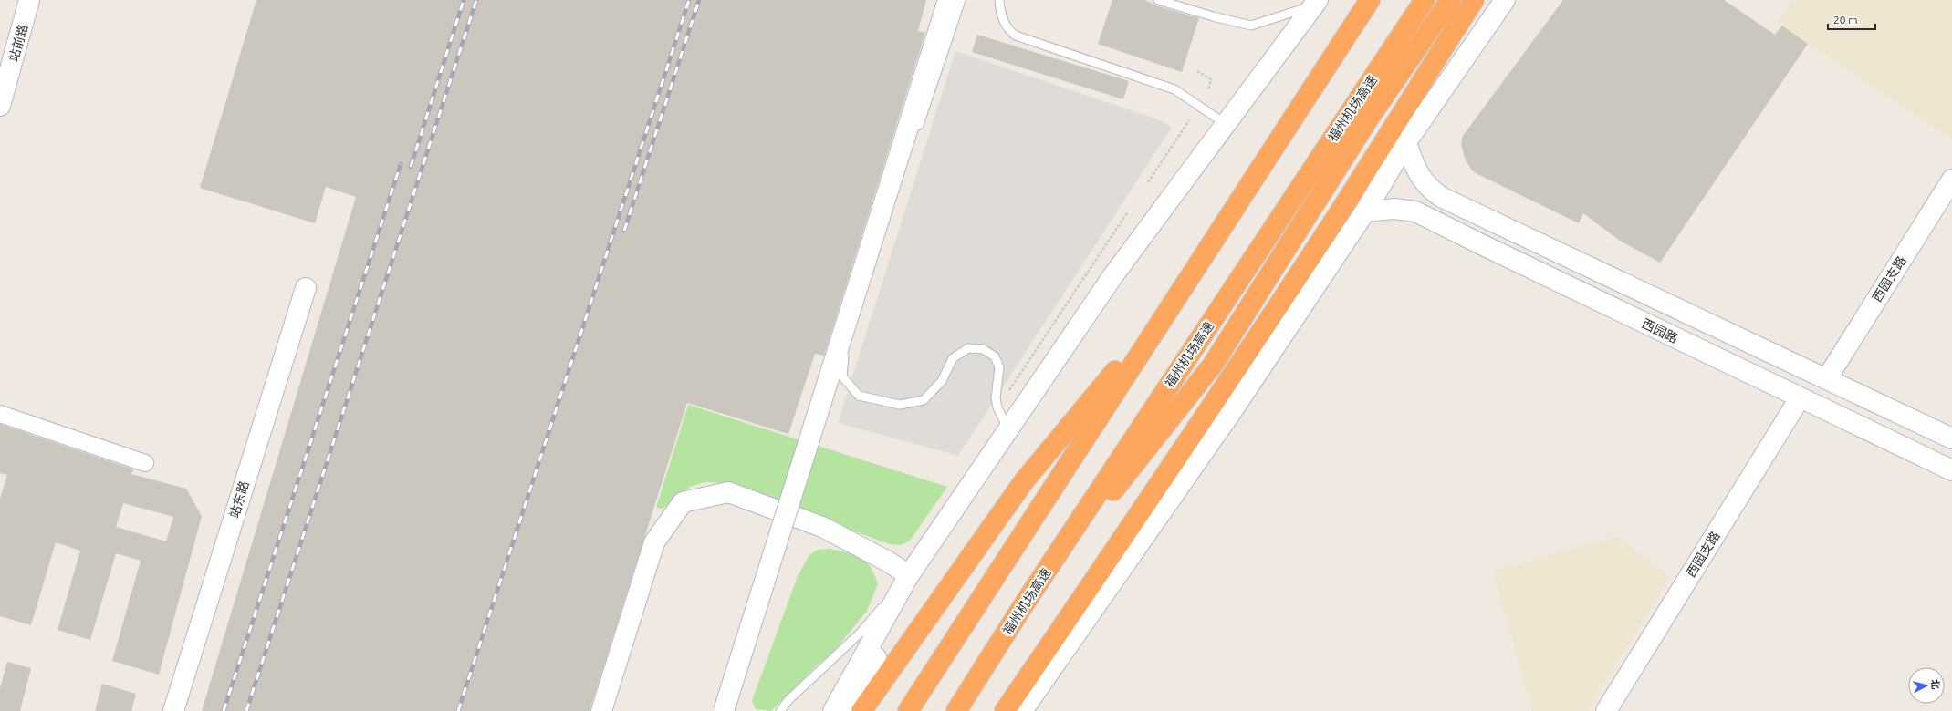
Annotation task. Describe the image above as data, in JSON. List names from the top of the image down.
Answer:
{
  "streets": {
    "highway": ["福州机场高速"],
    "main road": [
      "站前路",
      "西园支路",
      "西园路",
      "站东路"
    ]
  },
  "crossings": [
    ["西园支路", "西园路"]
  ],
  "scale_bar": "20 m",
  "north": "right"
}
